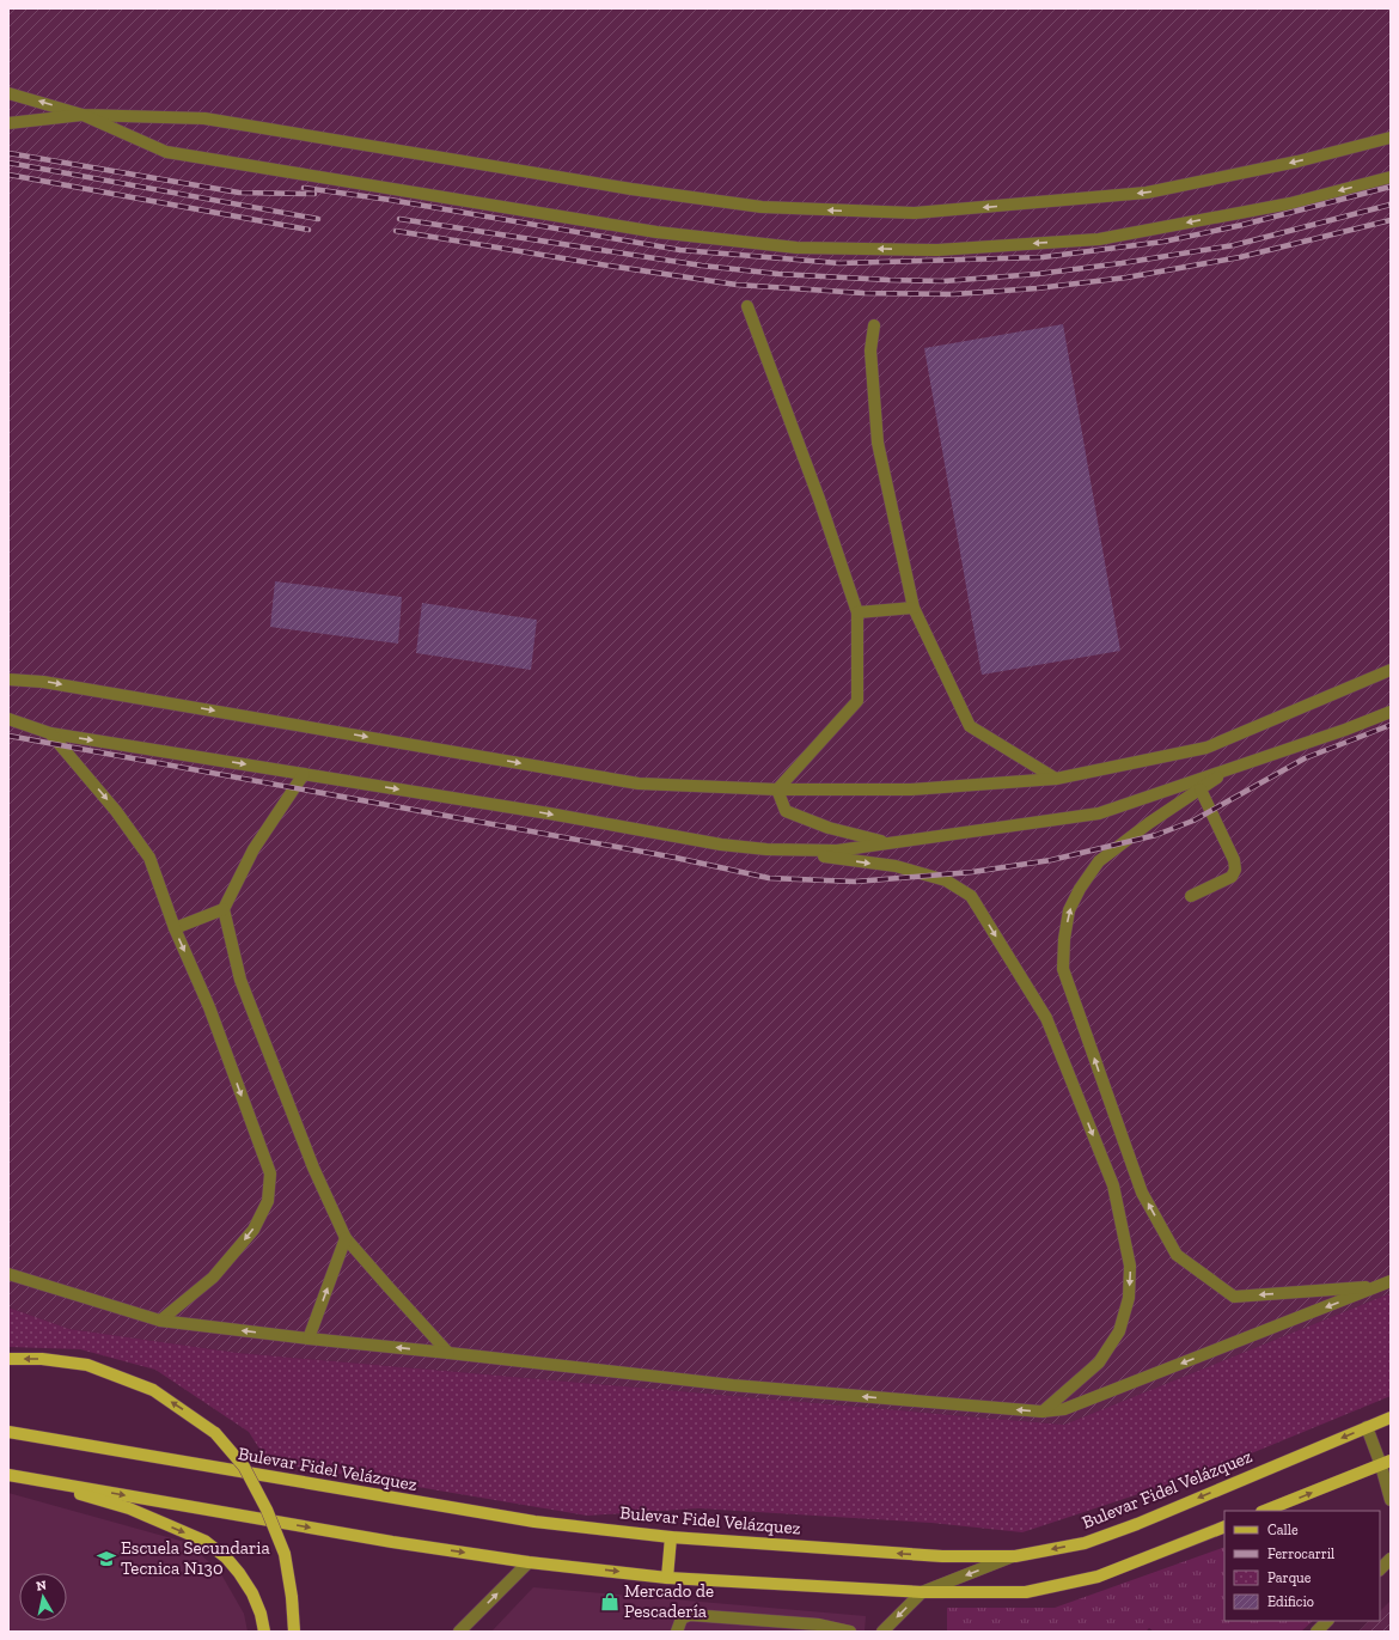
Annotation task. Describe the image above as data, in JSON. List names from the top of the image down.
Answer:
{
  "streets": {
    "main road": ["Bulevar Fidel Velázquez"]
  },
  "places": {
    "school or university": ["Escuela Secundaria Tecnica N130"],
    "shop": ["Mercado de Pescadería"]
  },
  "legend": [
    "Calle",
    "Ferrocarril",
    "Parque",
    "Edificio"
  ],
  "north": "top"
}
